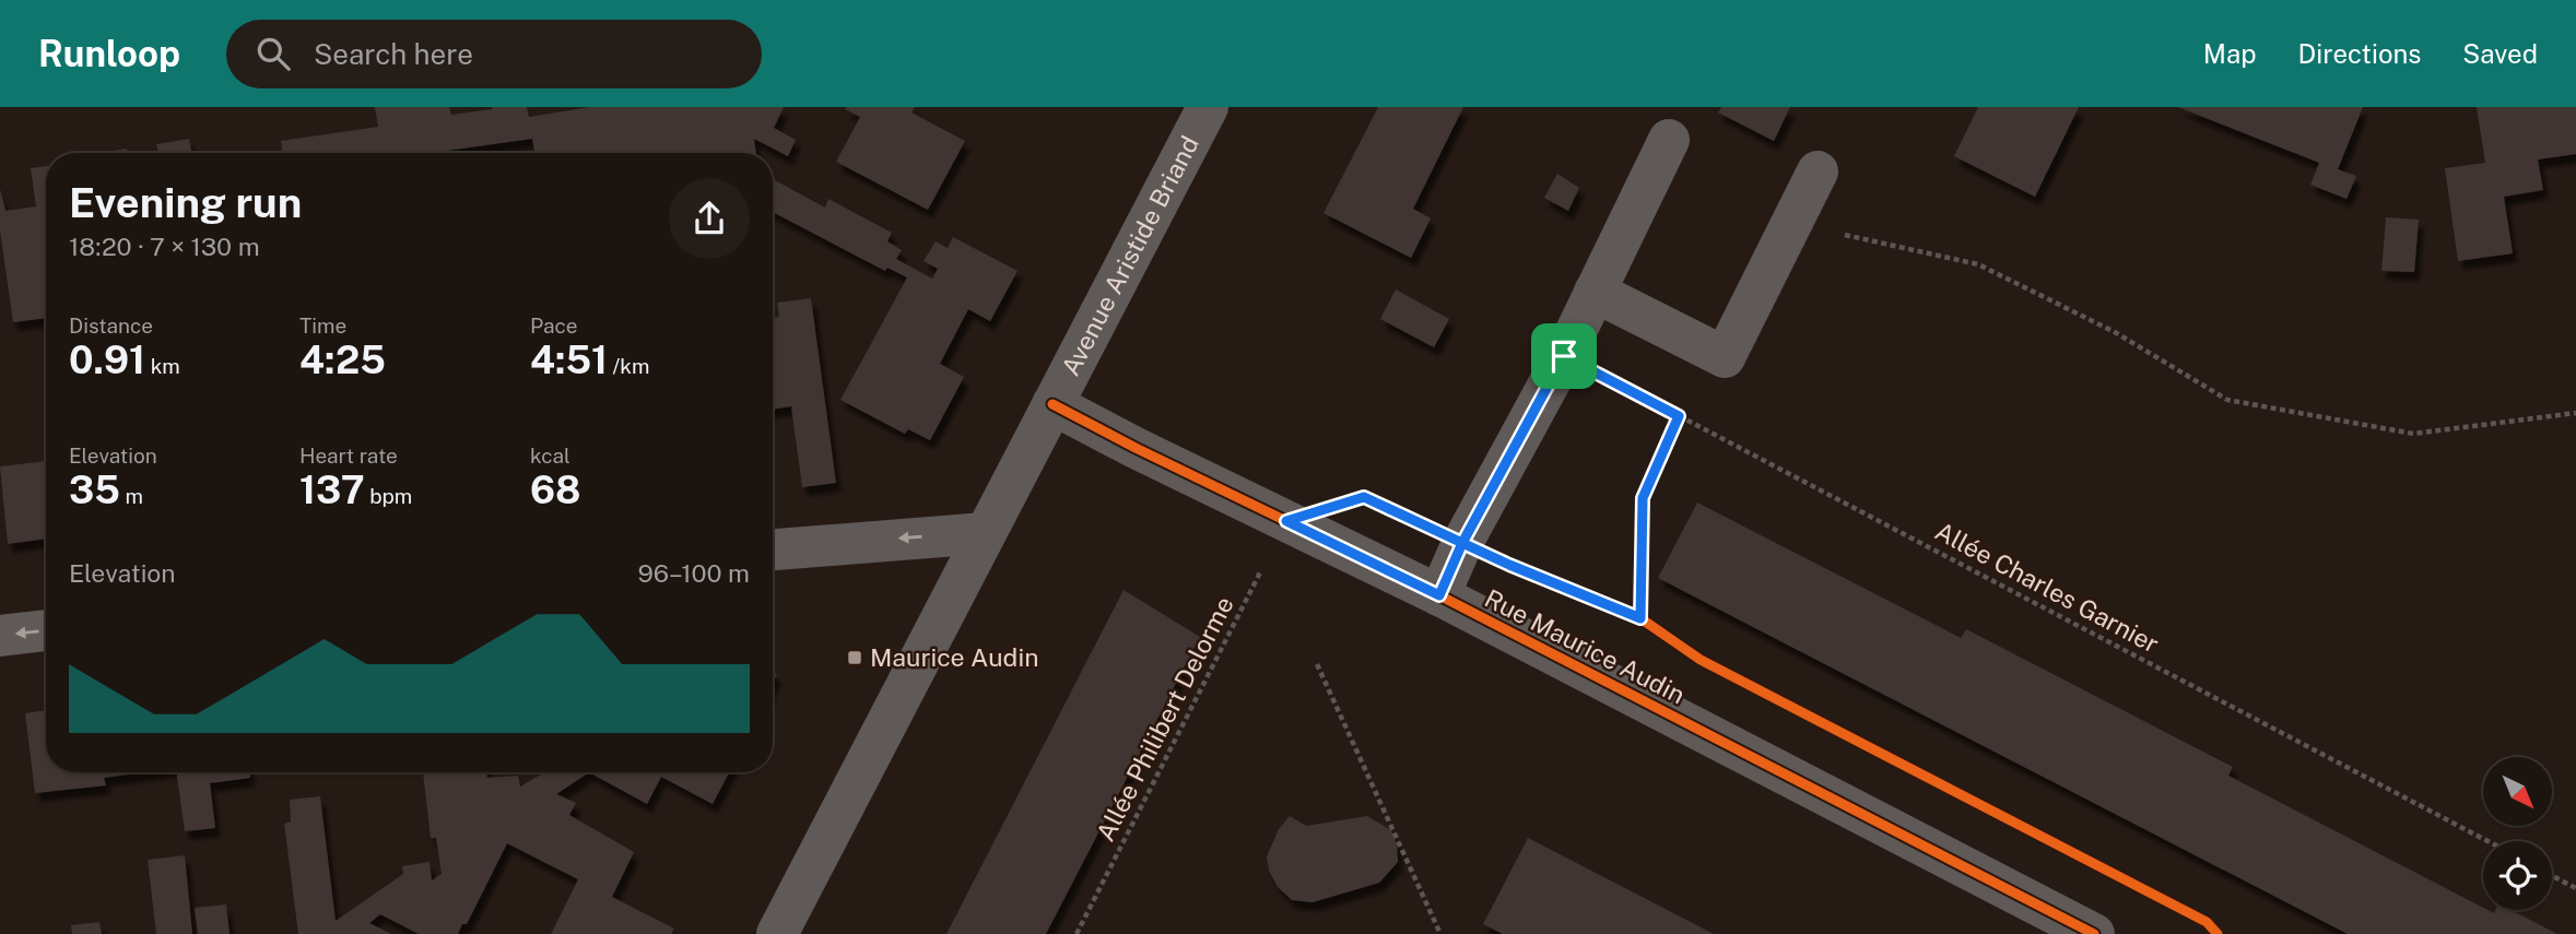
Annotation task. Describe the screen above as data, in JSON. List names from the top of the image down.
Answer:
{
  "streets": {
    "street": ["Avenue Aristide Briand", "Rue Maurice Audin"],
    "path": ["Allée Charles Garnier", "Allée Philibert Delorme"]
  },
  "crossings": [
    ["Avenue Aristide Briand", "Rue Maurice Audin"],
    ["Rue Maurice Audin", "Allée Philibert Delorme"]
  ],
  "places": {
    "transit": ["Maurice Audin"]
  },
  "north": "bottom right",
  "page": {
    "header": "Runloop",
    "search": "Search here",
    "nav": ["Map", "Directions", "Saved"],
    "heading": ["Evening run", "18:20 · 7 × 130 m"],
    "stats": [
      ["Distance", "0.91 km"],
      ["Time", "4:25"],
      ["Pace", "4:51 /km"],
      ["Elevation", "35 m"],
      ["Heart rate", "137 bpm"],
      ["kcal", "68"]
    ],
    "chart": ["Elevation", "96–100 m"]
  }
}
